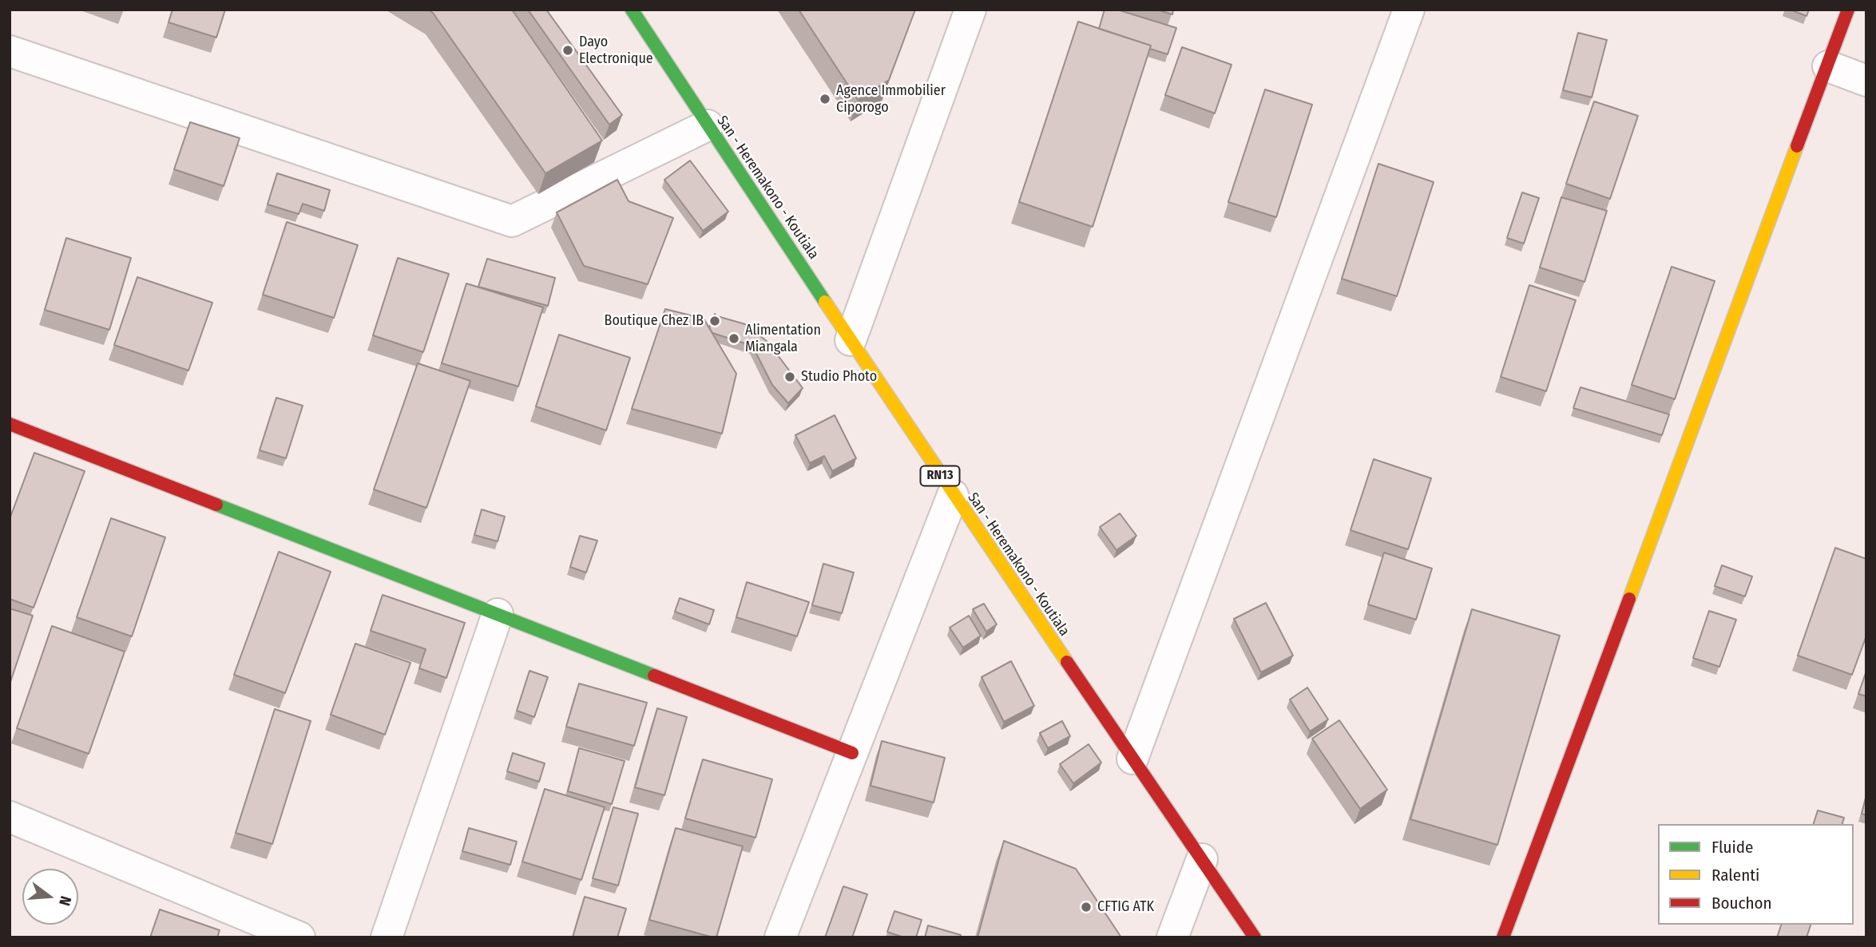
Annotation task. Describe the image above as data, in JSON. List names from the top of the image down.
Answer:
{
  "streets": {
    "street": ["San - Heremakono - Koutiala", "RN13"]
  },
  "places": [
    "Dayo Electronique",
    "Agence Immobilier Ciporogo",
    "Boutique Chez IB",
    "Alimentation Miangala",
    "Studio Photo",
    "CFTIG ATK"
  ],
  "legend": ["Fluide", "Ralenti", "Bouchon"],
  "north": "right"
}
